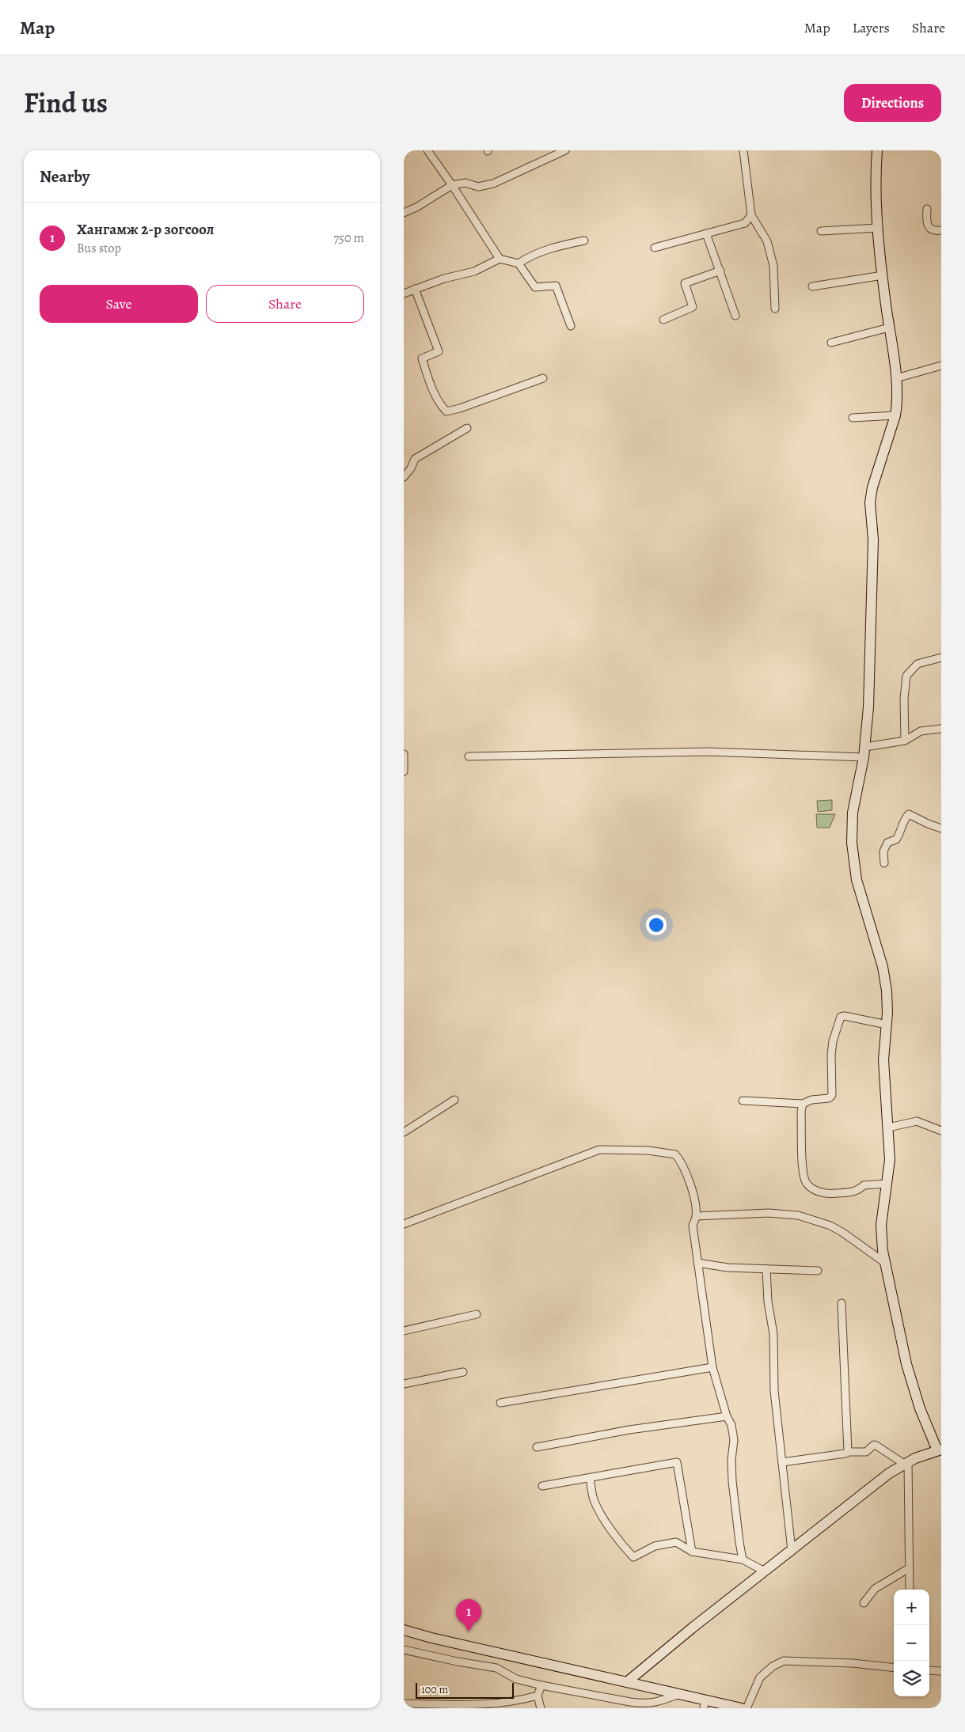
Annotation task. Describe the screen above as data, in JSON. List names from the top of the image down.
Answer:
{
  "scale_bar": "100 m",
  "page": {
    "header": "Map",
    "nav": ["Map", "Layers", "Share"],
    "title": "Find us",
    "buttons": [
      "Directions",
      ["Save", "Share"]
    ],
    "heading": "Nearby",
    "list": [
      {
        "mark": "1",
        "name": "Хангамж 2-р зогсоол",
        "note": "Bus stop",
        "value": "750 m"
      }
    ],
    "map_buttons": ["+", "−"],
    "pins": "1",
    "scale": "100 m"
  }
}
